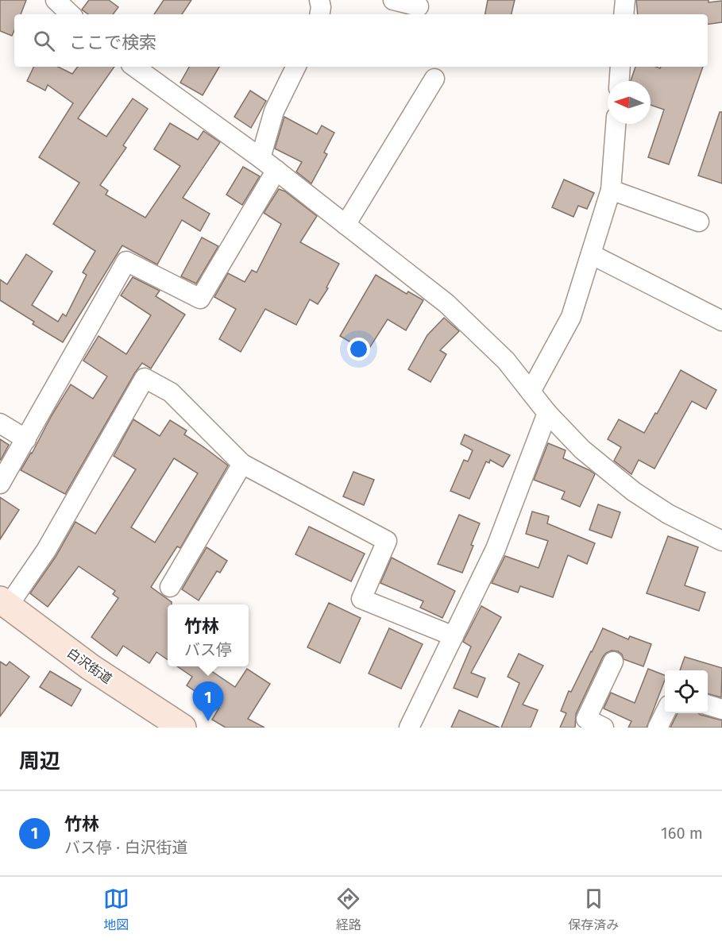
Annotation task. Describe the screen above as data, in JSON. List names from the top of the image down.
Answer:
{
  "streets": {
    "main road": ["白沢街道"]
  },
  "north": "left",
  "page": {
    "search": "ここで検索",
    "popup": ["竹林", "バス停"],
    "pins": "1",
    "heading": "周辺",
    "list": [
      {
        "mark": "1",
        "name": "竹林",
        "note": "バス停 · 白沢街道",
        "value": "160 m"
      }
    ],
    "nav": ["地図", "経路", "保存済み"]
  }
}
